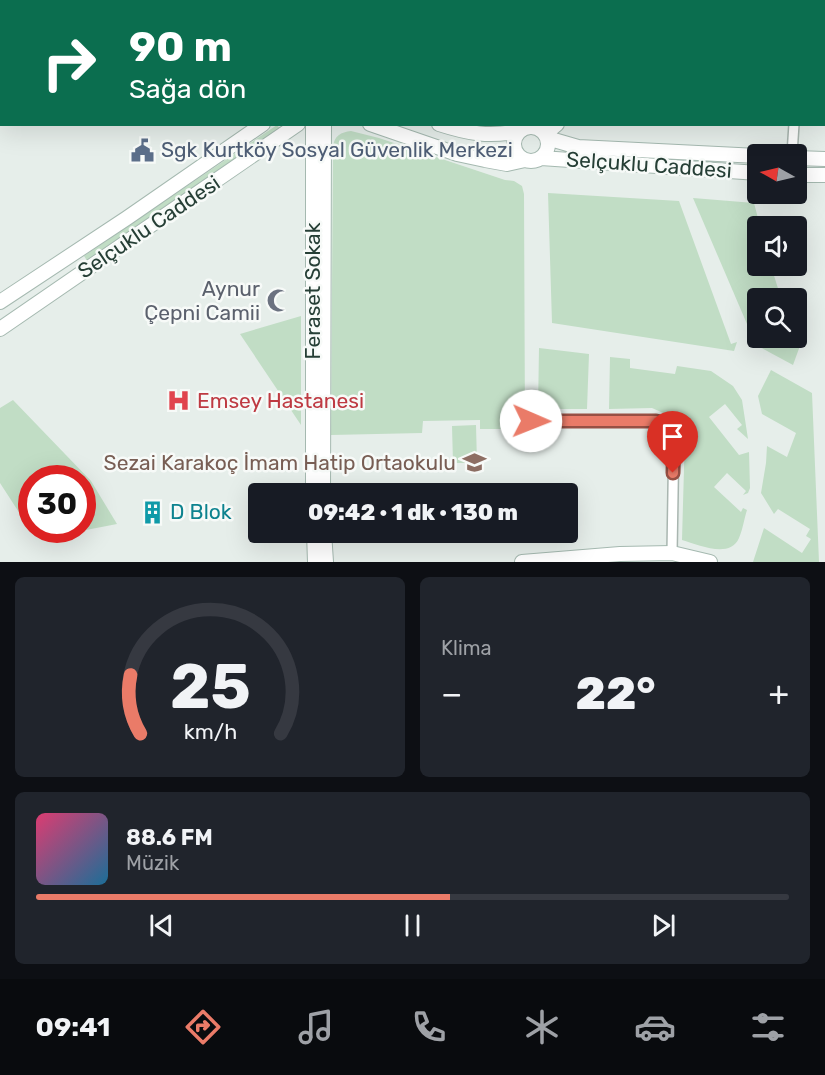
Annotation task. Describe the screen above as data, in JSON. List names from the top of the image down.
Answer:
{
  "streets": {
    "street": ["Selçuklu Caddesi", "Feraset Sokak"]
  },
  "places": {
    "public building": ["Sgk Kurtköy Sosyal Güvenlik Merkezi"],
    "mosque": ["Aynur Çepni Camii"],
    "hospital": ["Emsey Hastanesi"],
    "school or university": ["Sezai Karakoç İmam Hatip Ortaokulu"],
    "building": ["D Blok"]
  },
  "north": "left",
  "page": {
    "turn": ["90 m", "Sağa dön"],
    "limit": "30",
    "trip": "09:42 · 1 dk · 130 m",
    "tile": "Klima",
    "heat": ["−", "22°", "+"],
    "song": ["88.6 FM", "Müzik"],
    "tabs": "09:41",
    "gauge": ["25", "km/h"]
  }
}
